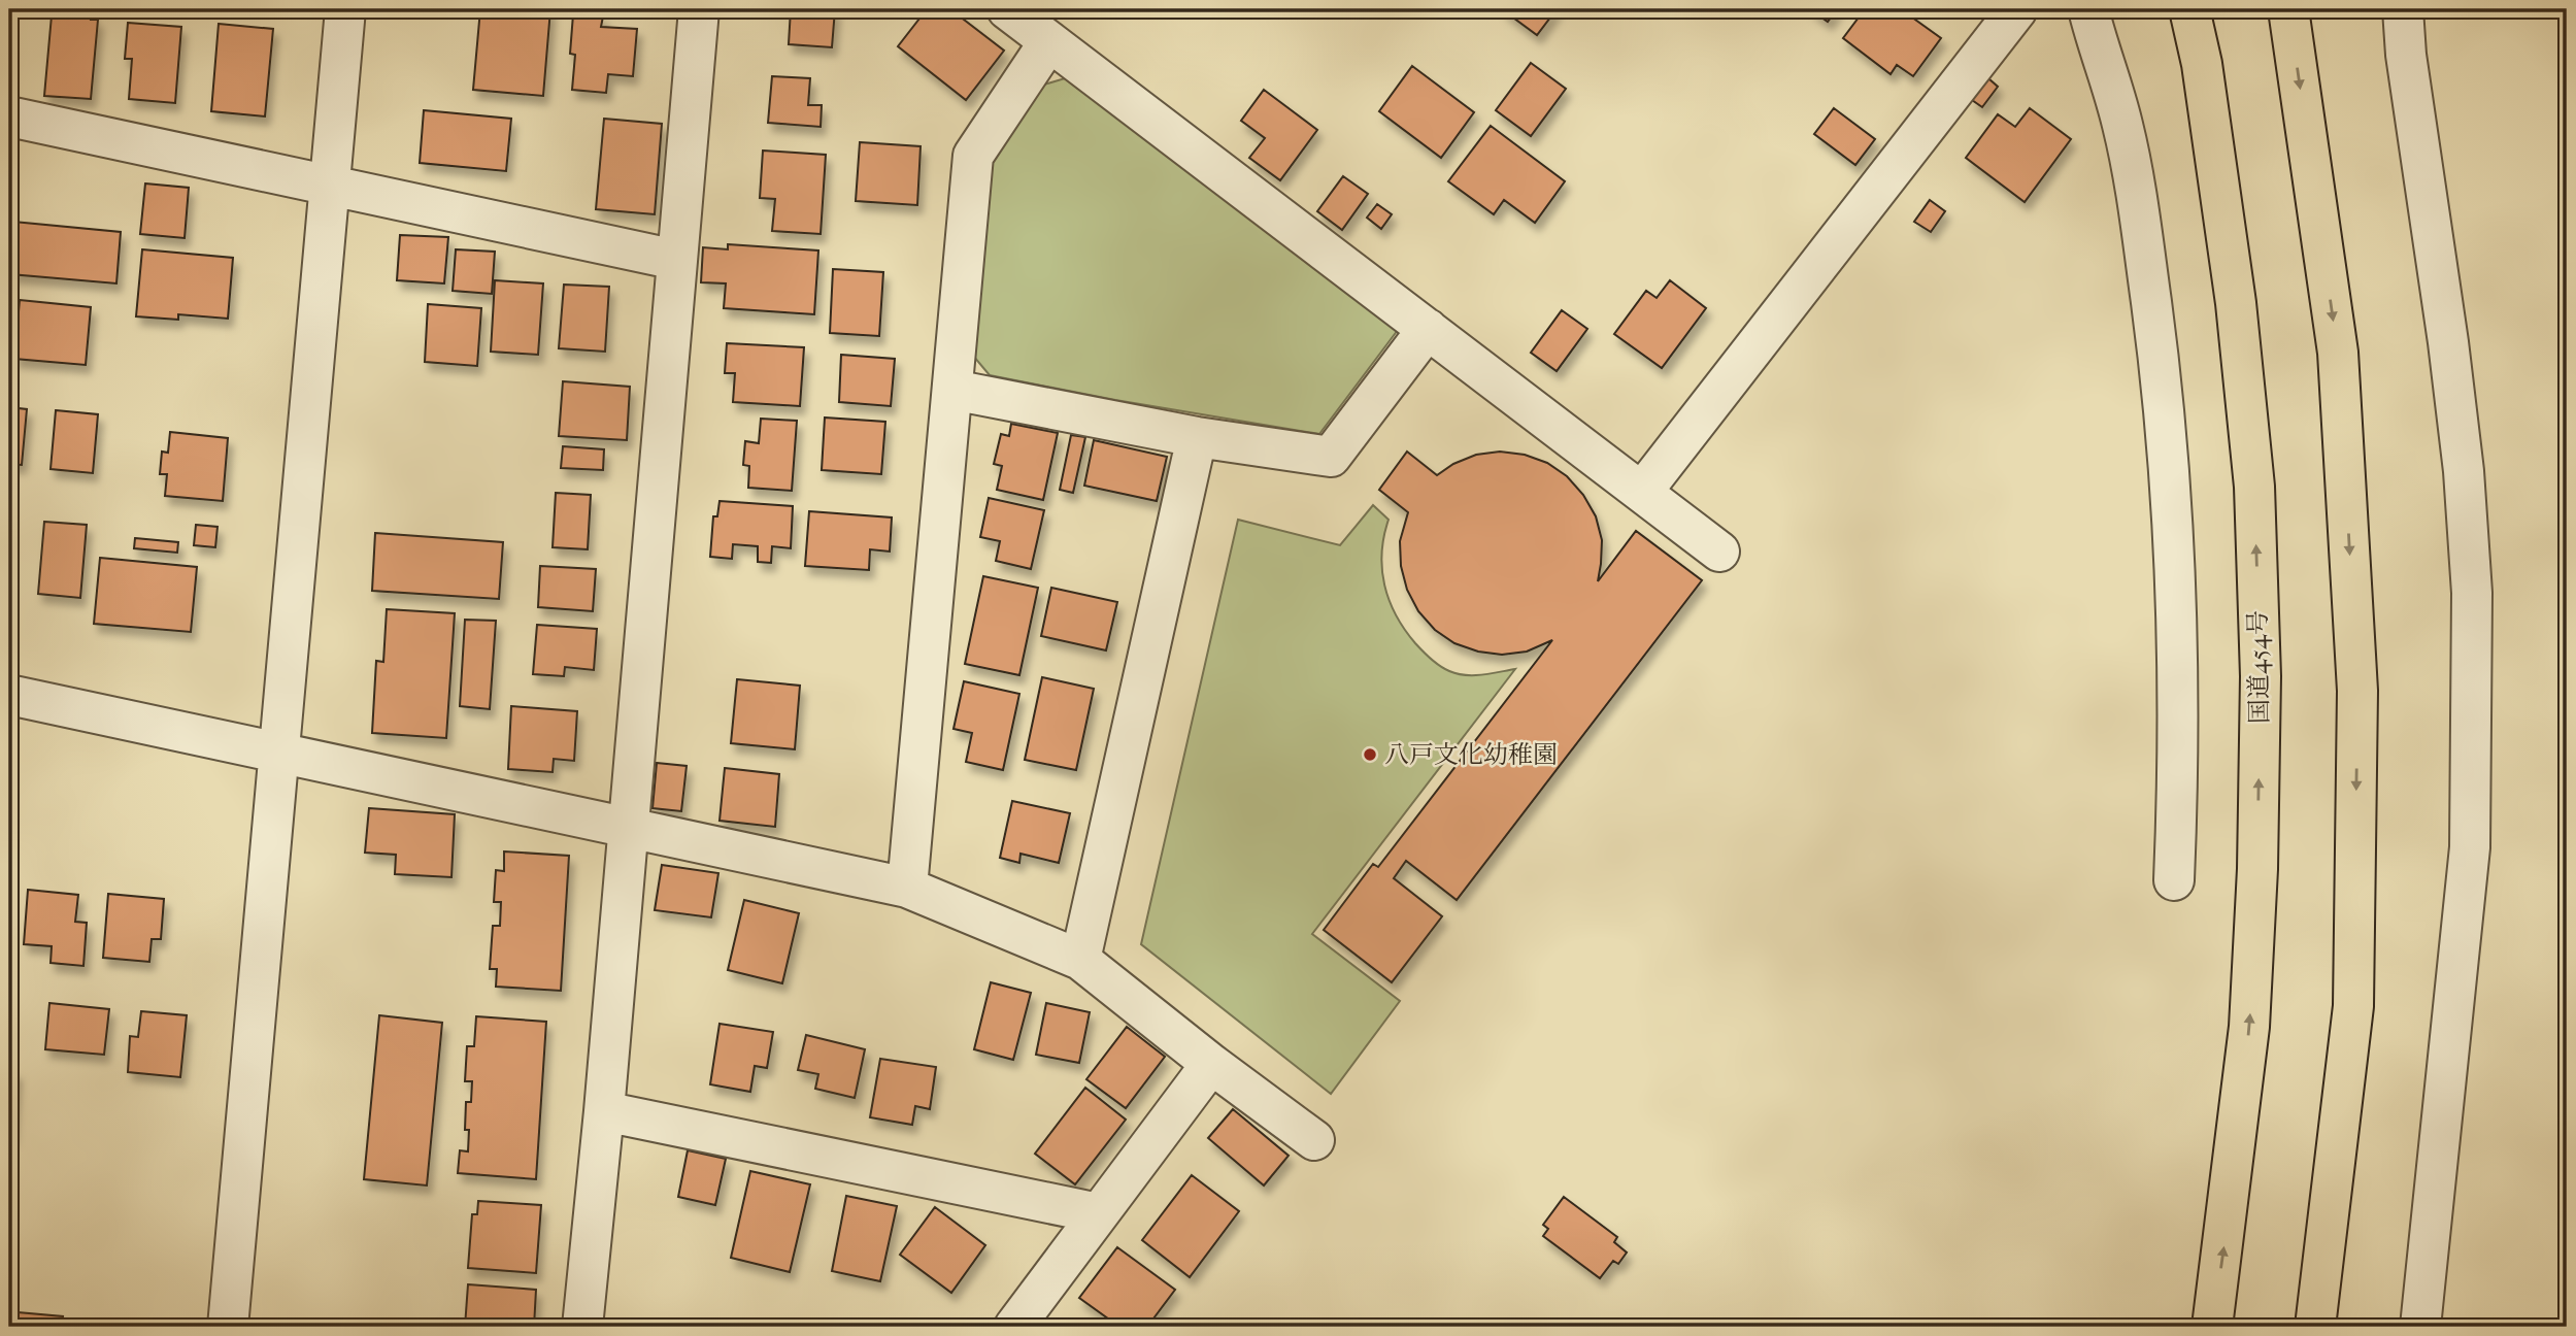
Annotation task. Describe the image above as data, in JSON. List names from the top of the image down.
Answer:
{
  "streets": {
    "highway": ["国道454号"]
  },
  "places": ["八戸文化幼稚園"]
}
